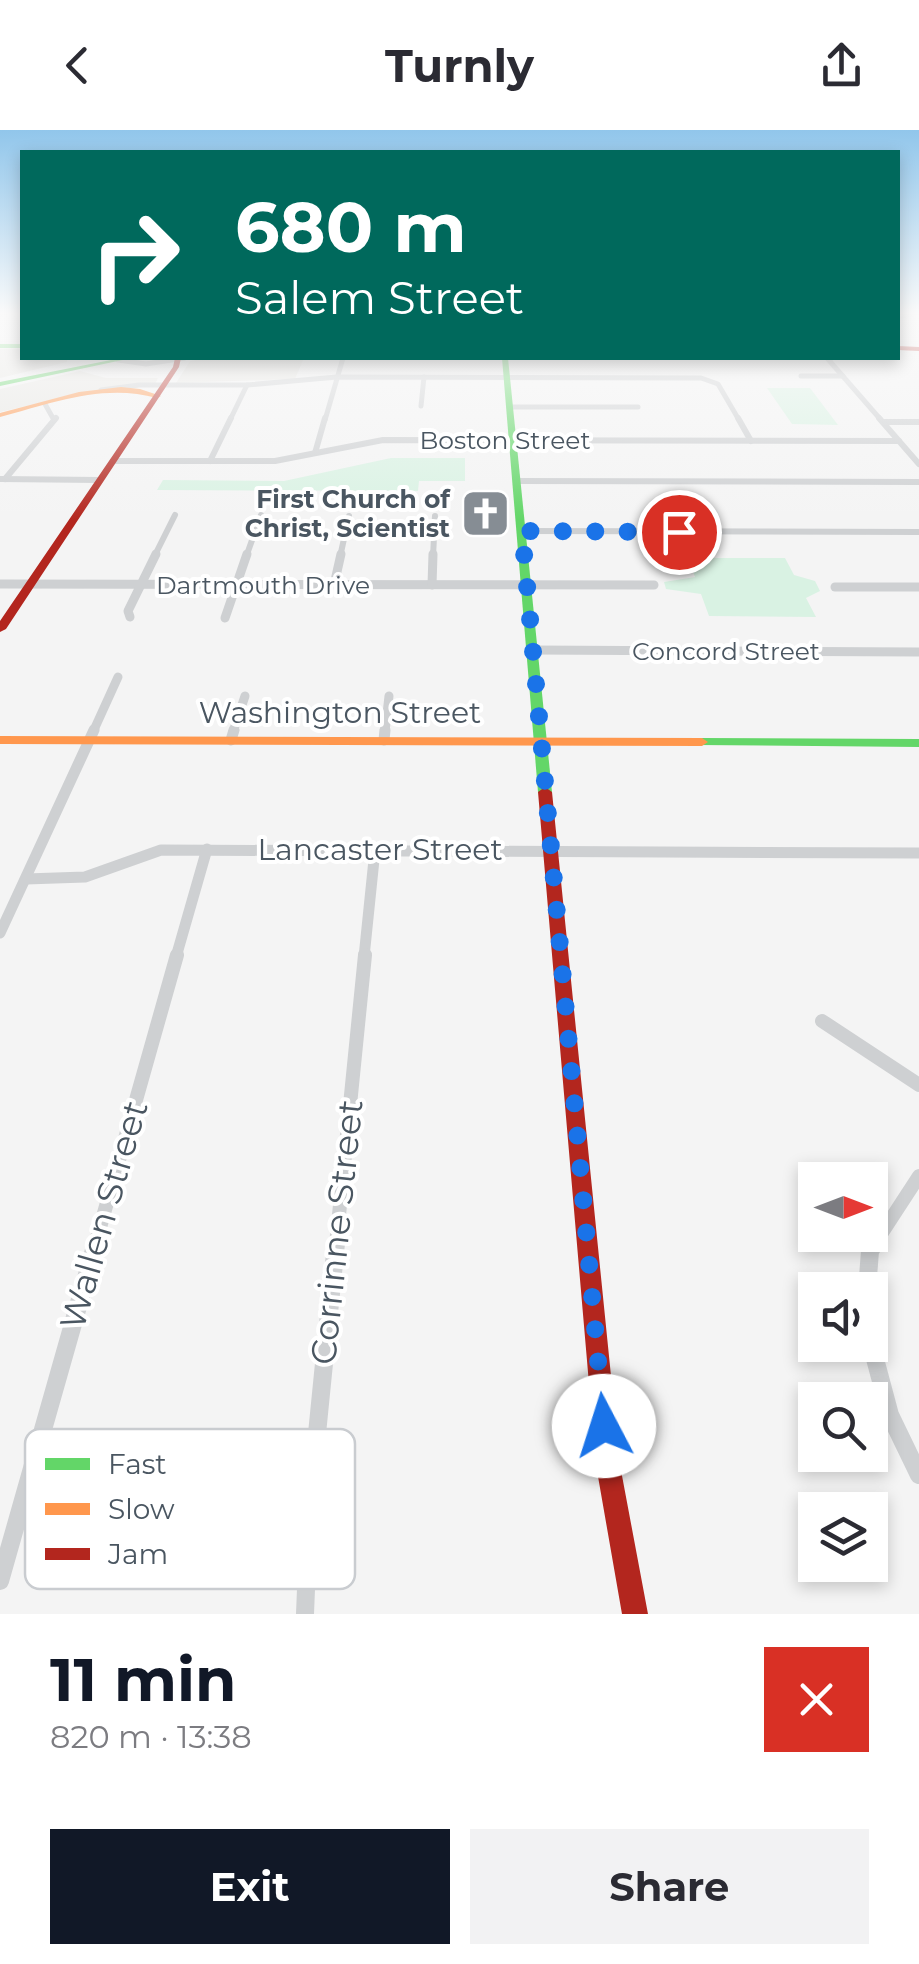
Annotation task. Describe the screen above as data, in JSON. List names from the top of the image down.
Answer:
{
  "streets": {
    "street": [
      "Boston Street",
      "Dartmouth Drive",
      "Concord Street",
      "Washington Street",
      "Lancaster Street",
      "Wallen Street",
      "Corrinne Street"
    ]
  },
  "crossings": [
    ["Lancaster Street", "Wallen Street"],
    ["Lancaster Street", "Corrinne Street"]
  ],
  "places": {
    "church": ["First Church of Christ, Scientist"]
  },
  "legend": ["Fast", "Slow", "Jam"],
  "north": "right",
  "page": {
    "header": "Turnly",
    "turn": ["680 m", "Salem Street"],
    "heading": ["11 min", "820 m · 13:38"],
    "buttons": ["Exit", "Share"]
  }
}
